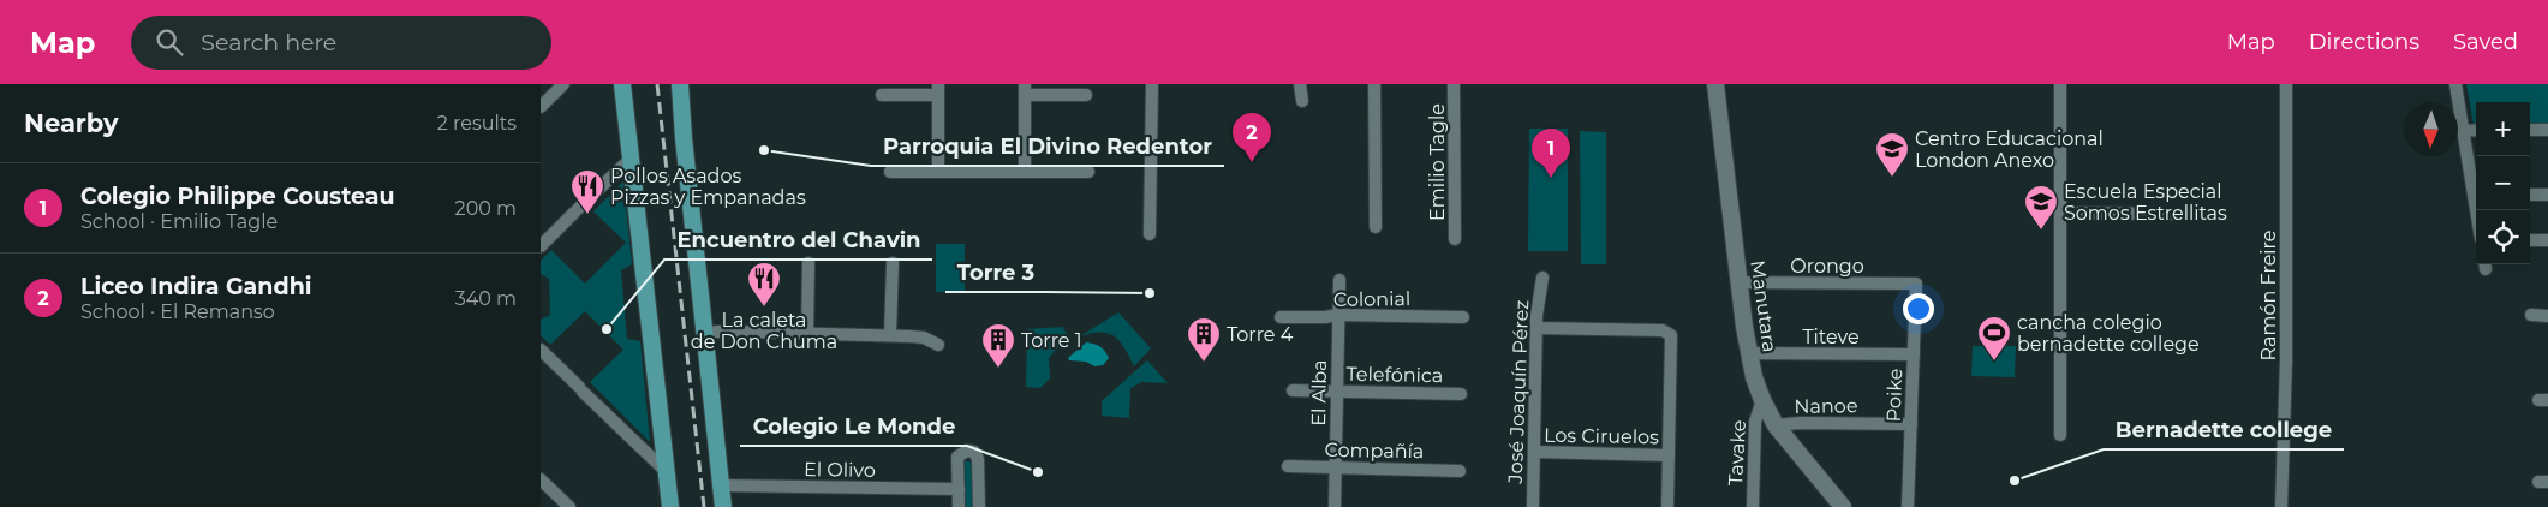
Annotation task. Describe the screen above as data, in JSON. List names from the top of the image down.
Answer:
{
  "streets": {
    "main road": ["Manutara"],
    "street": [
      "Emilio Tagle",
      "Orongo",
      "Ramón Freire",
      "Colonial",
      "Titeve",
      "Telefónica",
      "José Joaquín Pérez",
      "El Alba",
      "Poike",
      "Nanoe",
      "Los Ciruelos",
      "Compañía",
      "Tavake",
      "El Olivo"
    ]
  },
  "crossings": [
    ["Orongo", "Manutara"],
    ["Orongo", "Poike"],
    ["Colonial", "El Alba"],
    ["Manutara", "Titeve"],
    ["Manutara", "Nanoe"],
    ["Manutara", "Tavake"],
    ["Titeve", "Poike"],
    ["Telefónica", "El Alba"],
    ["José Joaquín Pérez", "Los Ciruelos"],
    ["El Alba", "Compañía"],
    ["Poike", "Nanoe"]
  ],
  "places": {
    "other": [
      "Parroquia El Divino Redentor",
      "Torre 3",
      "Encuentro del Chavin",
      "Colegio Le Monde",
      "Bernadette college"
    ],
    "school or university": ["Centro Educacional London Anexo", "Escuela Especial Somos Estrellitas"],
    "restaurant": ["Pollos Asados Pizzas y Empanadas", "La caleta de Don Chuma"],
    "sports": ["cancha colegio bernadette college"],
    "building": ["Torre 4", "Torre 1"]
  },
  "north": "bottom",
  "page": {
    "header": "Map",
    "search": "Search here",
    "nav": ["Map", "Directions", "Saved"],
    "heading": ["Nearby", "2 results"],
    "map_buttons": ["+", "−"],
    "pins": ["2", "1"],
    "list": [
      {
        "mark": "1",
        "name": "Colegio Philippe Cousteau",
        "note": "School · Emilio Tagle",
        "value": "200 m"
      },
      {
        "mark": "2",
        "name": "Liceo Indira Gandhi",
        "note": "School · El Remanso",
        "value": "340 m"
      }
    ]
  }
}
